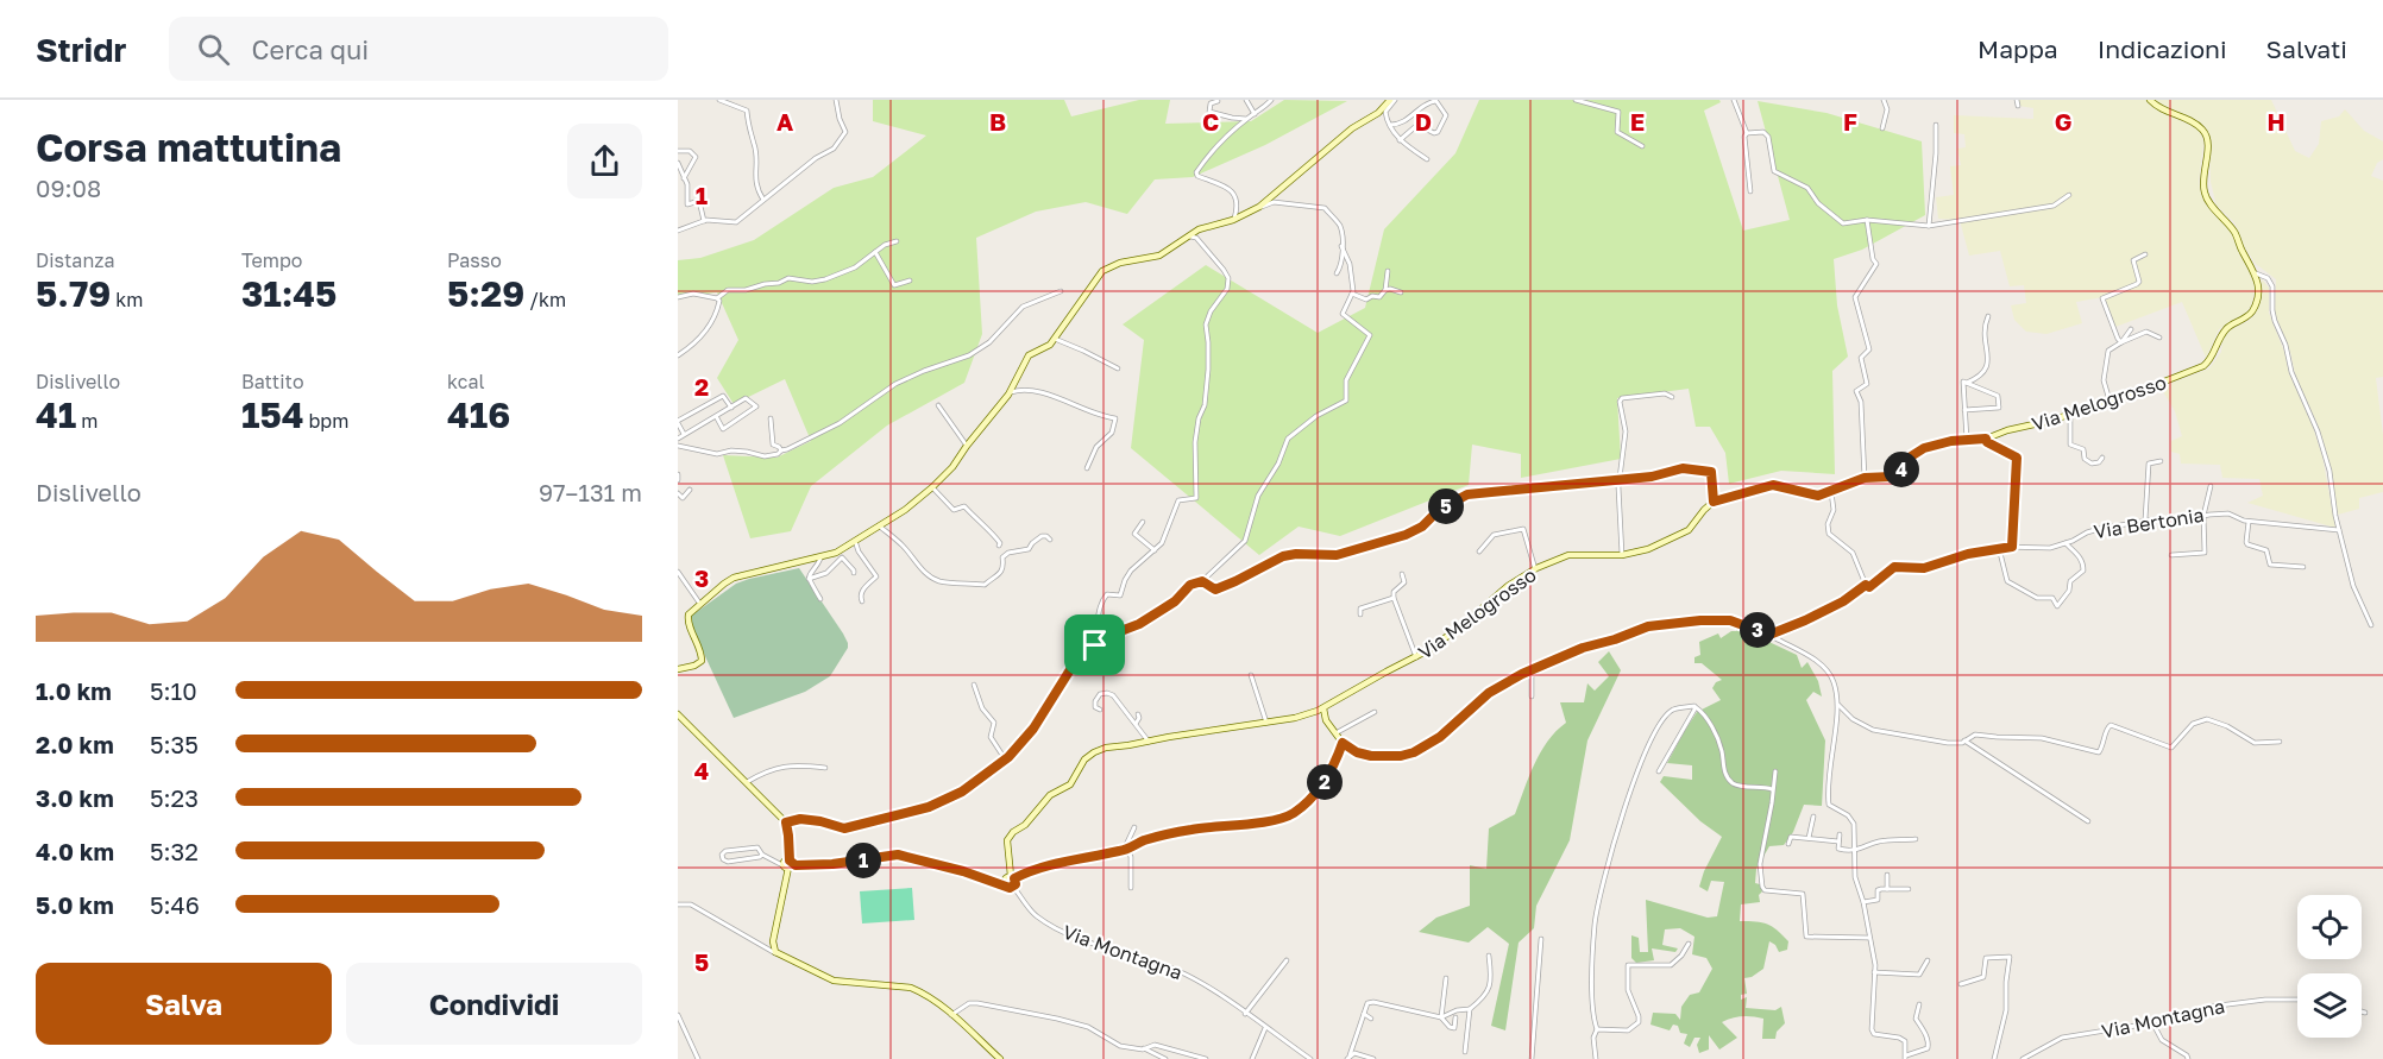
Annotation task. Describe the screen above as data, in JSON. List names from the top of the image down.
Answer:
{
  "streets": {
    "street": ["Via Melogrosso", "Via Bertonia", "Via Montagna"]
  },
  "crossings": [
    ["Via Melogrosso", "Via Montagna"]
  ],
  "page": {
    "header": "Stridr",
    "search": "Cerca qui",
    "nav": ["Mappa", "Indicazioni", "Salvati"],
    "heading": ["Corsa mattutina", "09:08"],
    "stats": [
      ["Distanza", "5.79 km"],
      ["Tempo", "31:45"],
      ["Passo", "5:29 /km"],
      ["Dislivello", "41 m"],
      ["Battito", "154 bpm"],
      ["kcal", "416"]
    ],
    "pins": [
      "4",
      "5",
      "3",
      "2",
      "1"
    ],
    "chart": ["Dislivello", "97–131 m"],
    "list": [
      {
        "name": "1.0 km",
        "note": "5:10"
      },
      {
        "name": "2.0 km",
        "note": "5:35"
      },
      {
        "name": "3.0 km",
        "note": "5:23"
      },
      {
        "name": "4.0 km",
        "note": "5:32"
      },
      {
        "name": "5.0 km",
        "note": "5:46"
      }
    ],
    "buttons": ["Salva", "Condividi"]
  },
  "grid": {
    "columns": [
      "A",
      "B",
      "C",
      "D",
      "E",
      "F",
      "G",
      "H"
    ],
    "rows": [
      "1",
      "2",
      "3",
      "4",
      "5"
    ]
  }
}
